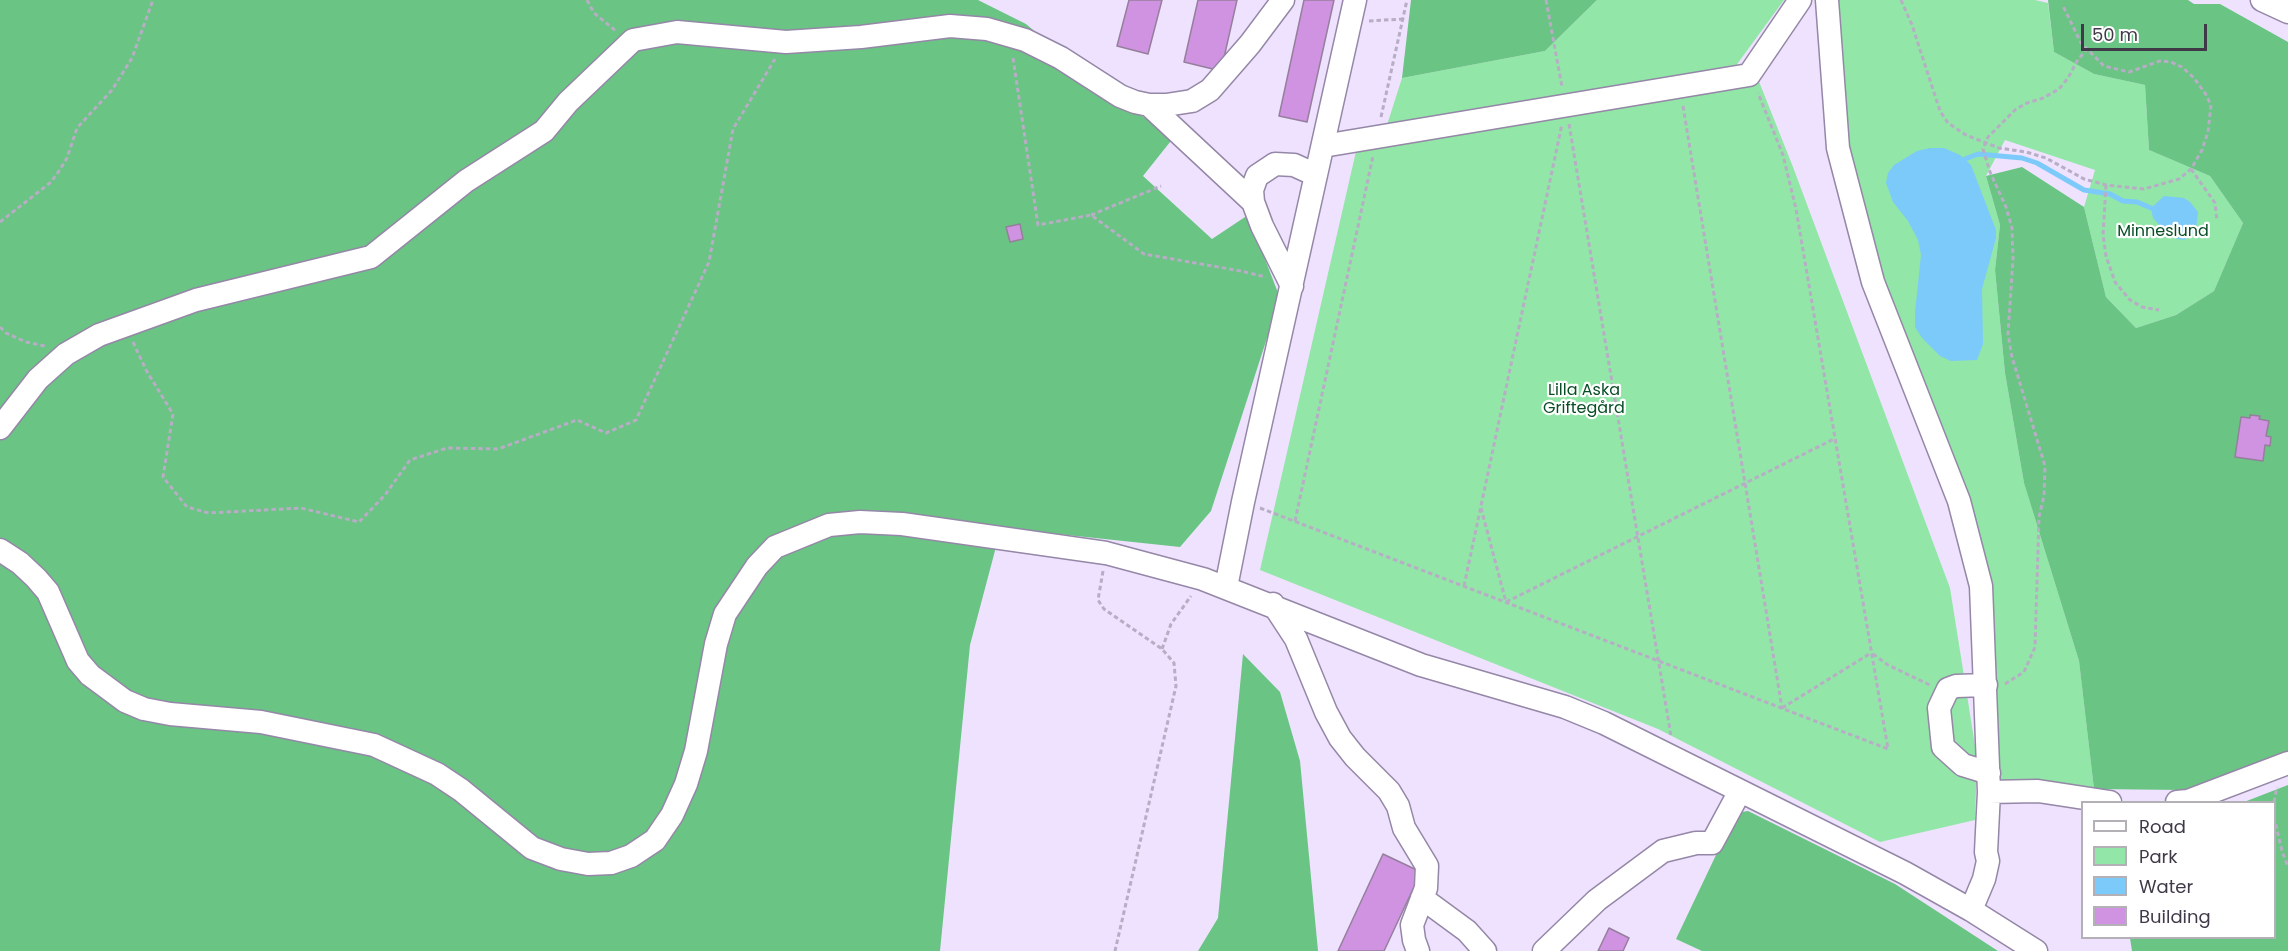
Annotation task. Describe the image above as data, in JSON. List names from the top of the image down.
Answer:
{
  "parks": ["Minneslund", "Lilla Aska Griftegård"],
  "legend": [
    "Road",
    "Park",
    "Water",
    "Building"
  ],
  "scale_bar": "50 m"
}
